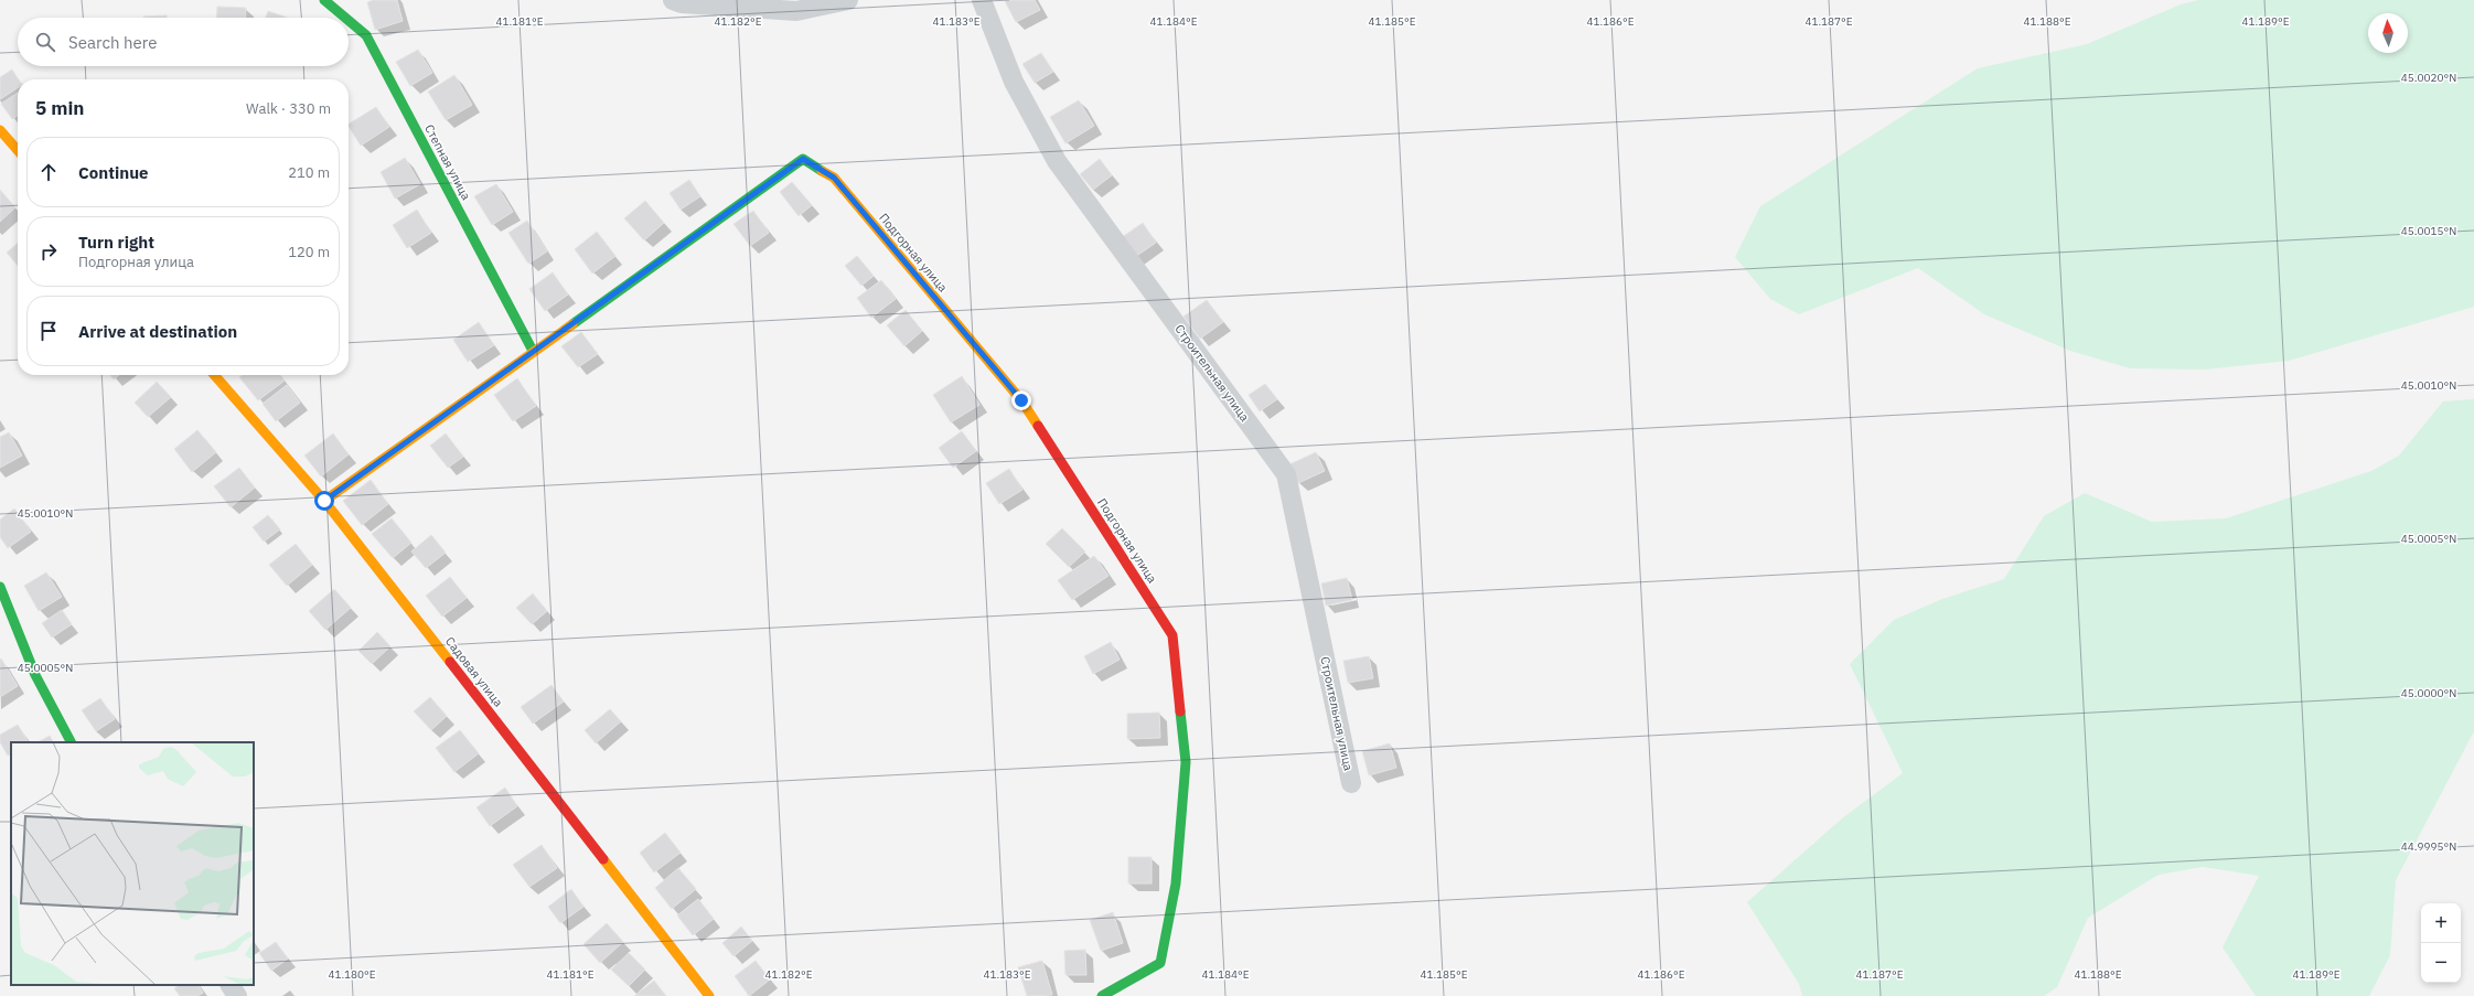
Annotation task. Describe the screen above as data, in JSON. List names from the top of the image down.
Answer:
{
  "streets": {
    "street": [
      "Степная улица",
      "Подгорная улица",
      "Строительная улица",
      "Садовая улица"
    ]
  },
  "crossings": [
    ["Степная улица", "Подгорная улица"]
  ],
  "north": "top",
  "page": {
    "search": "Search here",
    "heading": ["5 min", "Walk · 330 m"],
    "list": [
      ["Continue", "210 m"],
      ["Turn right", "Подгорная улица", "120 m"],
      "Arrive at destination"
    ],
    "map_buttons": ["+", "−"]
  },
  "coordinates": [
    "41.181°E",
    "41.182°E",
    "41.183°E",
    "41.184°E",
    "41.185°E",
    "41.186°E",
    "41.187°E",
    "41.188°E",
    "41.189°E",
    "45.0020°N",
    "45.0015°N",
    "45.0010°N",
    "45.0005°N",
    "45.0000°N",
    "44.9995°N",
    "41.180°E"
  ]
}
